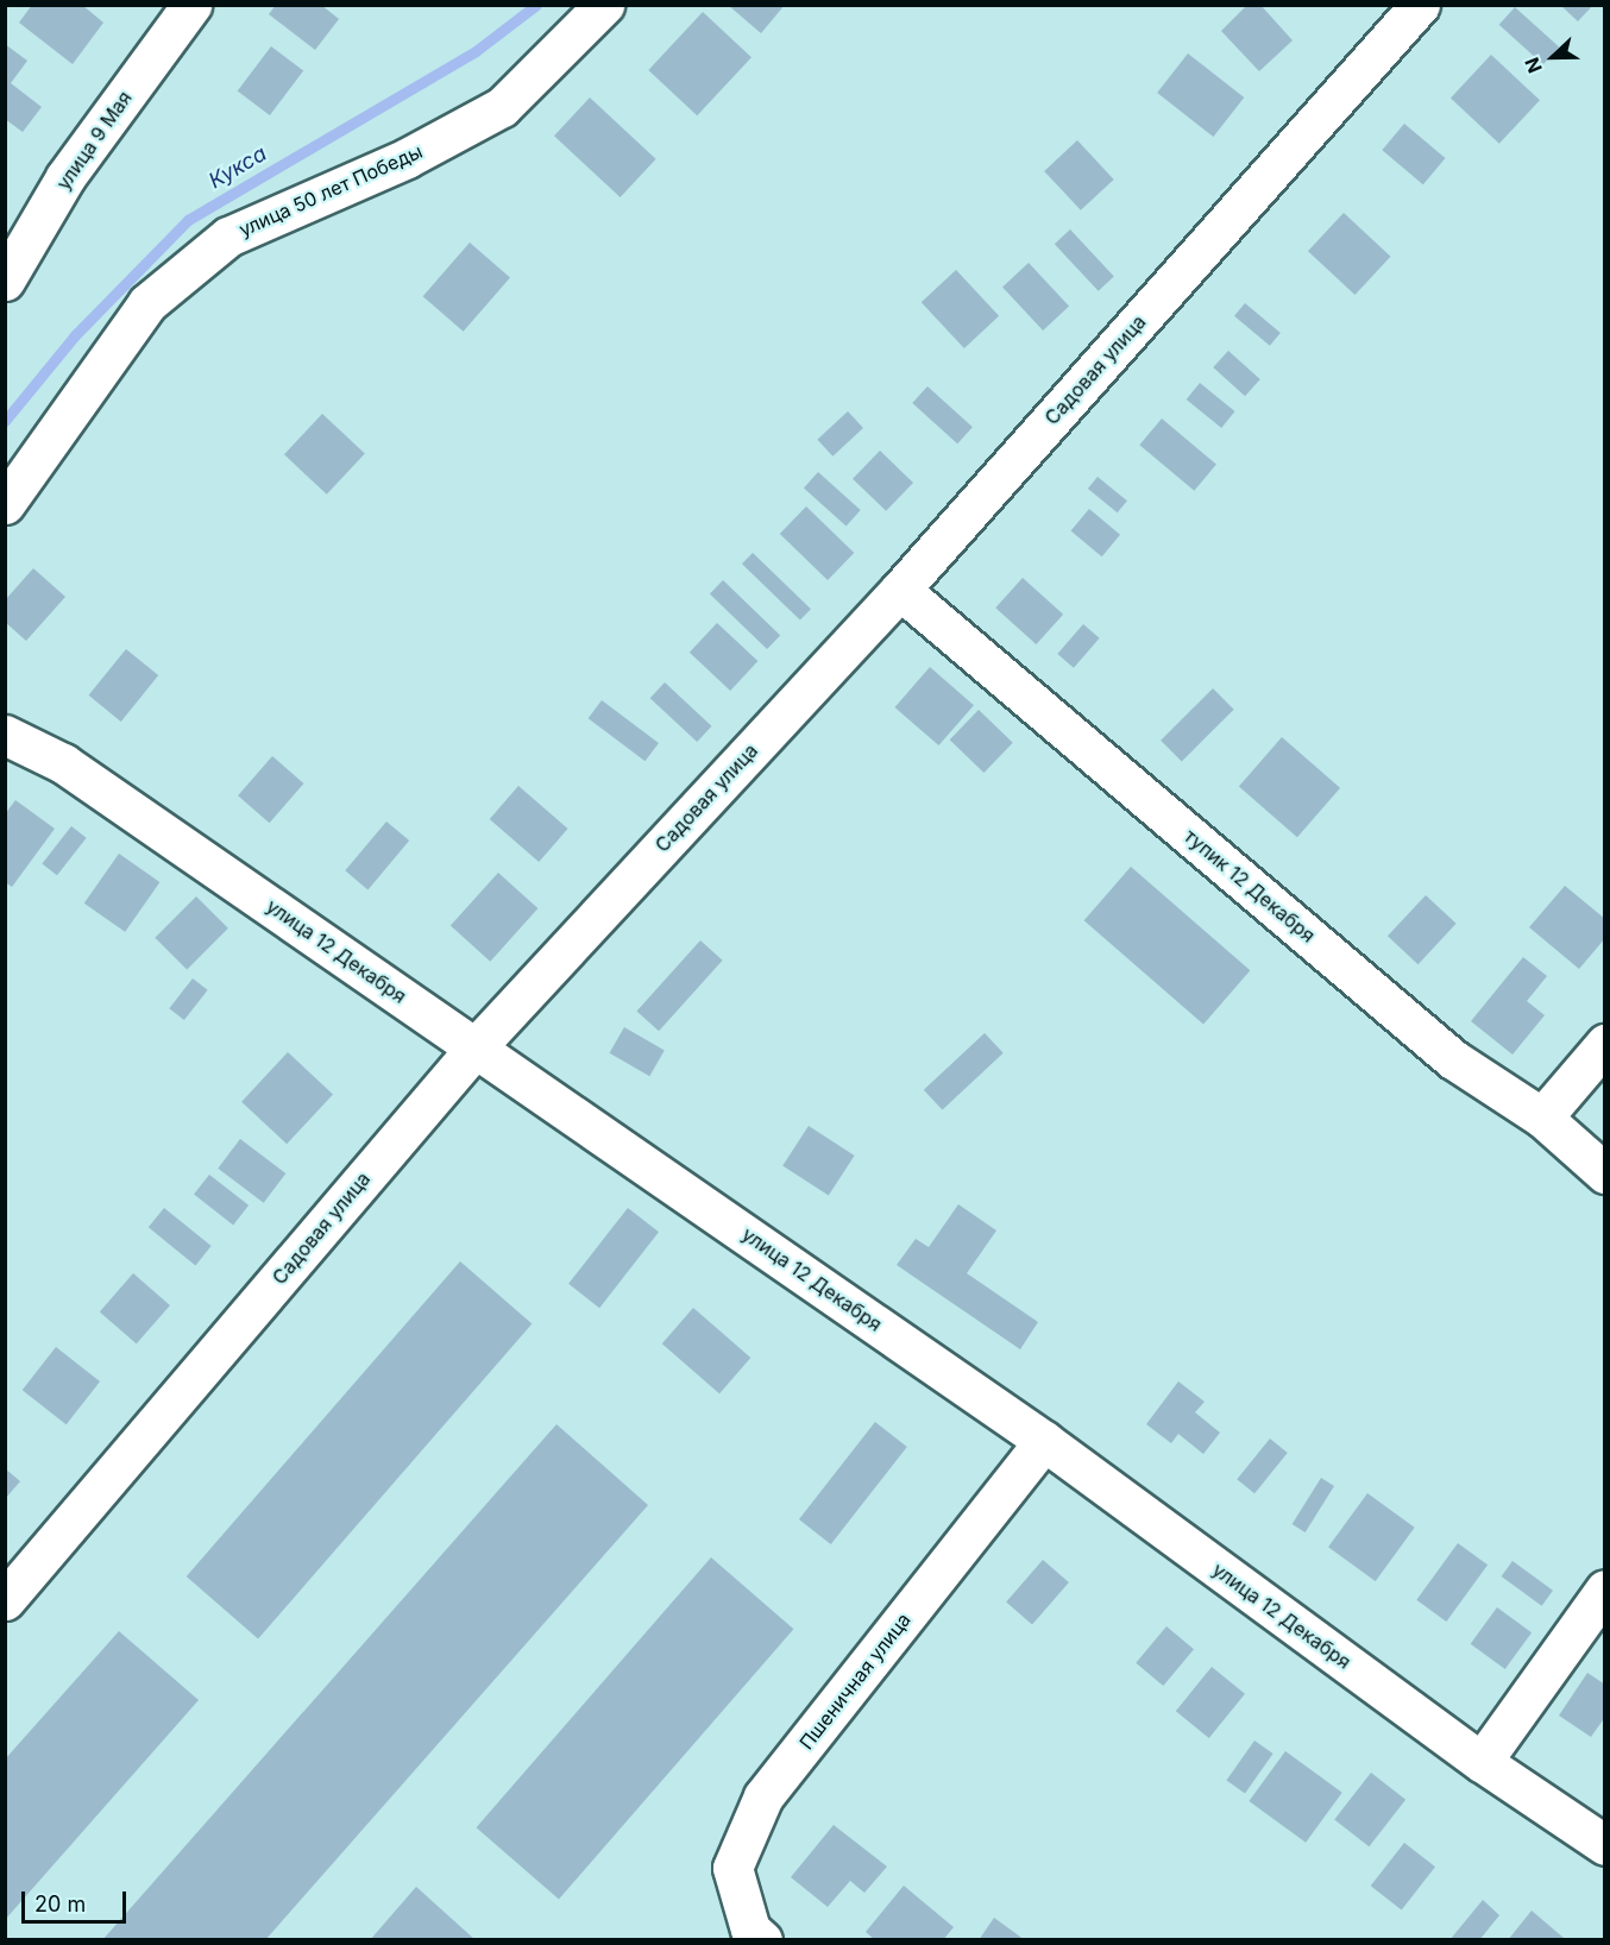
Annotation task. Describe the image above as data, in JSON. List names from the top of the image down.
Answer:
{
  "streets": {
    "street": [
      "улица 9 Мая",
      "улица 50 лет Победы",
      "Садовая улица",
      "тупик 12 Декабря",
      "улица 12 Декабря",
      "Пшеничная улица"
    ]
  },
  "crossings": [
    ["Садовая улица", "тупик 12 Декабря"],
    ["Садовая улица", "улица 12 Декабря"],
    ["улица 12 Декабря", "Пшеничная улица"]
  ],
  "water": ["Кукса"],
  "scale_bar": "20 m",
  "north": "left"
}
